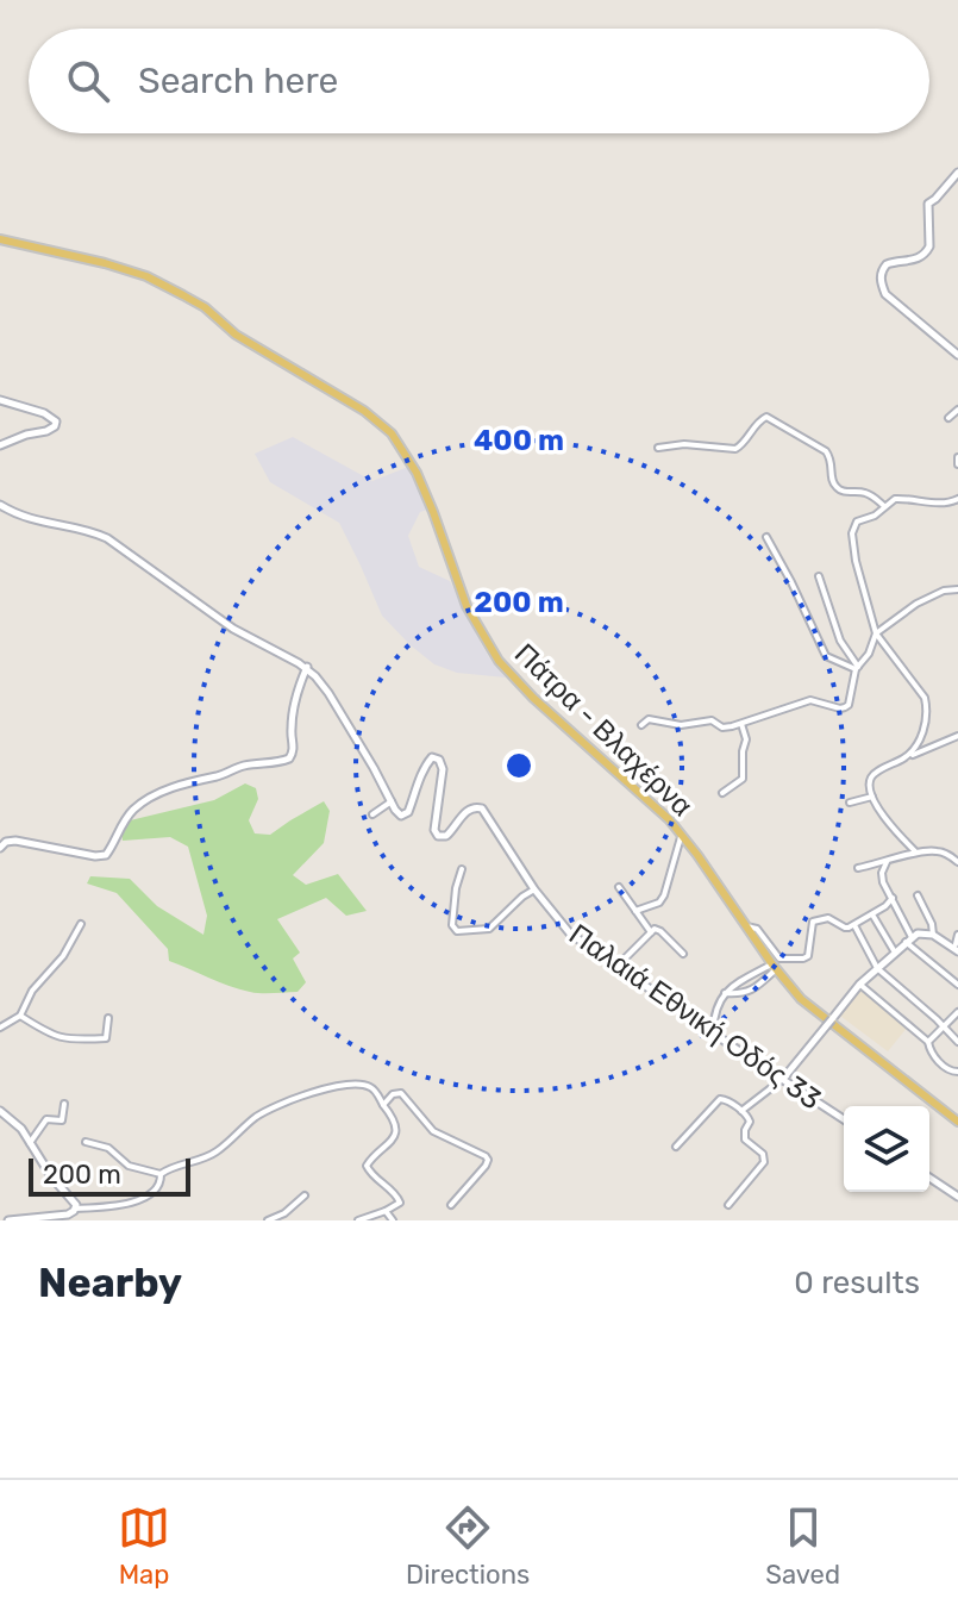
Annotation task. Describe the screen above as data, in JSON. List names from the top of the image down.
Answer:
{
  "streets": {
    "main road": ["Πάτρα - Βλαχέρνα", "Παλαιά Εθνική Οδός 33"]
  },
  "scale_bar": "200 m",
  "page": {
    "search": "Search here",
    "scale": "200 m",
    "heading": ["Nearby", "0 results"],
    "nav": ["Map", "Directions", "Saved"]
  },
  "rings": ["400 m", "200 m"]
}
